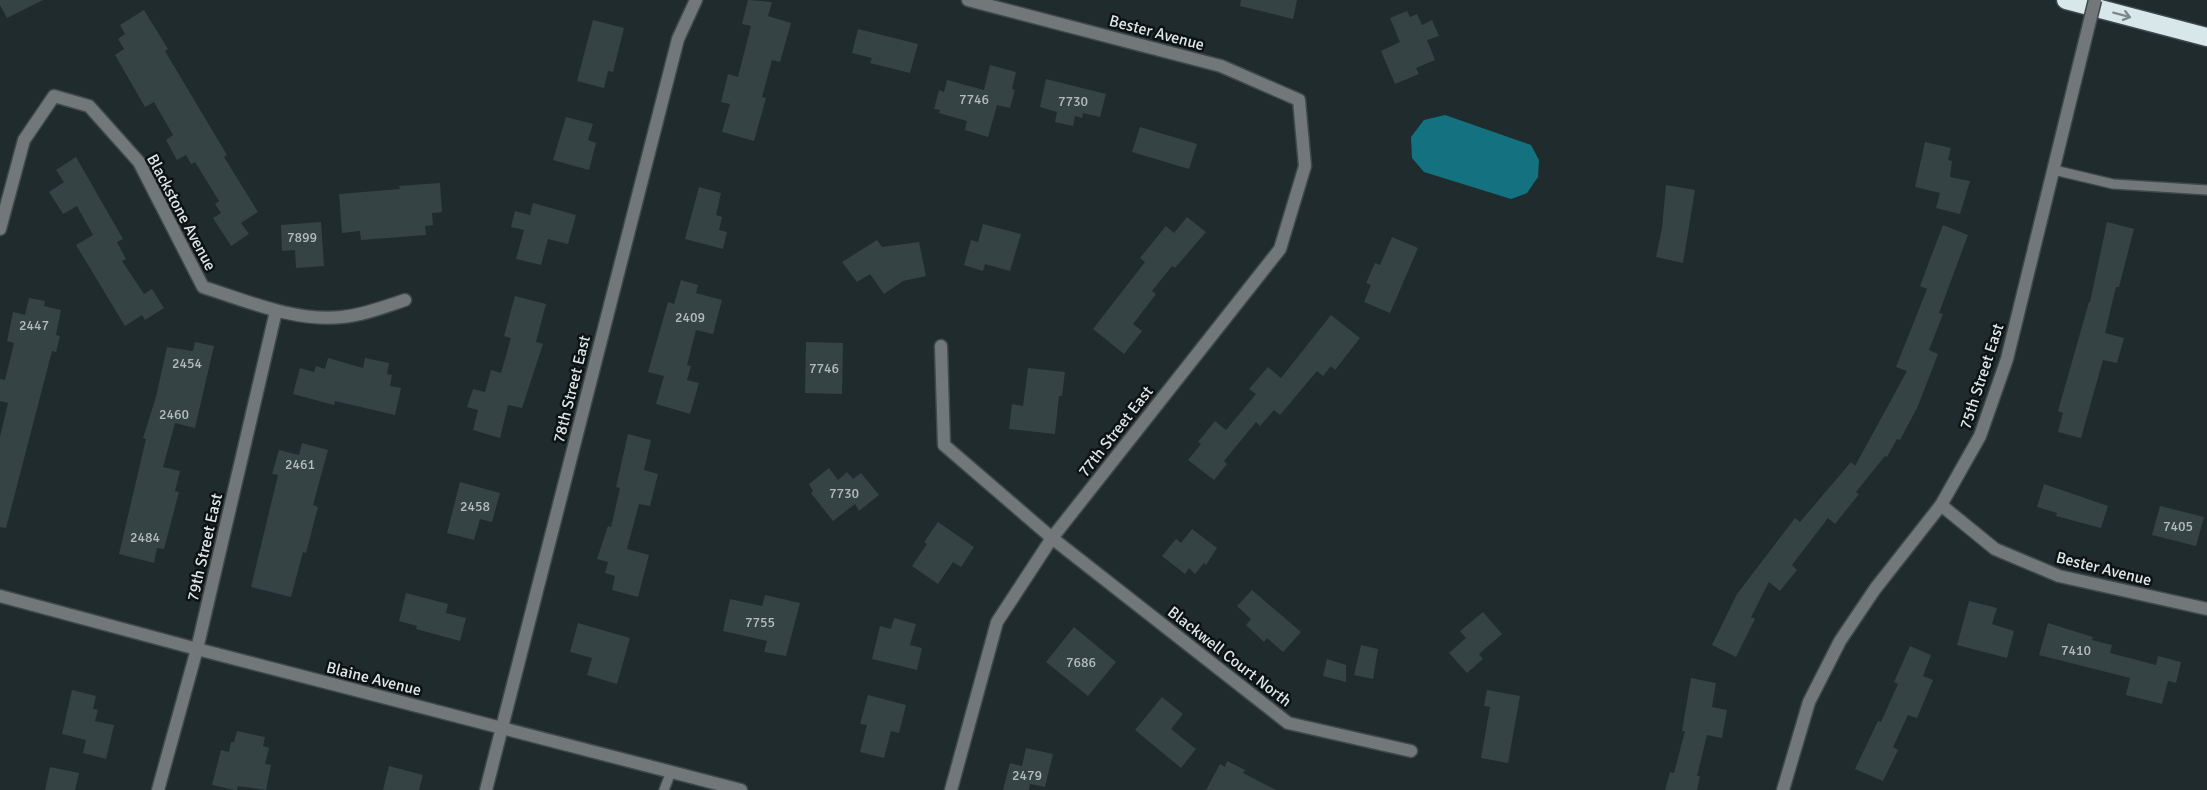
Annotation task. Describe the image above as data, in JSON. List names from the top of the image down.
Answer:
{
  "streets": {
    "street": [
      "Bester Avenue",
      "Blackstone Avenue",
      "75th Street East",
      "78th Street East",
      "77th Street East",
      "79th Street East",
      "Blackwell Court North",
      "Blaine Avenue"
    ]
  },
  "crossings": [
    ["Bester Avenue", "75th Street East"],
    ["Bester Avenue", "77th Street East"],
    ["Blackstone Avenue", "79th Street East"],
    ["78th Street East", "Blaine Avenue"],
    ["77th Street East", "Blackwell Court North"],
    ["79th Street East", "Blaine Avenue"]
  ],
  "house_numbers": [
    "7746",
    "7730",
    "7899",
    "2409",
    "2447",
    "2454",
    "7746",
    "2460",
    "2461",
    "7730",
    "2458",
    "7405",
    "2484",
    "7755",
    "7410",
    "7686",
    "2479"
  ]
}
